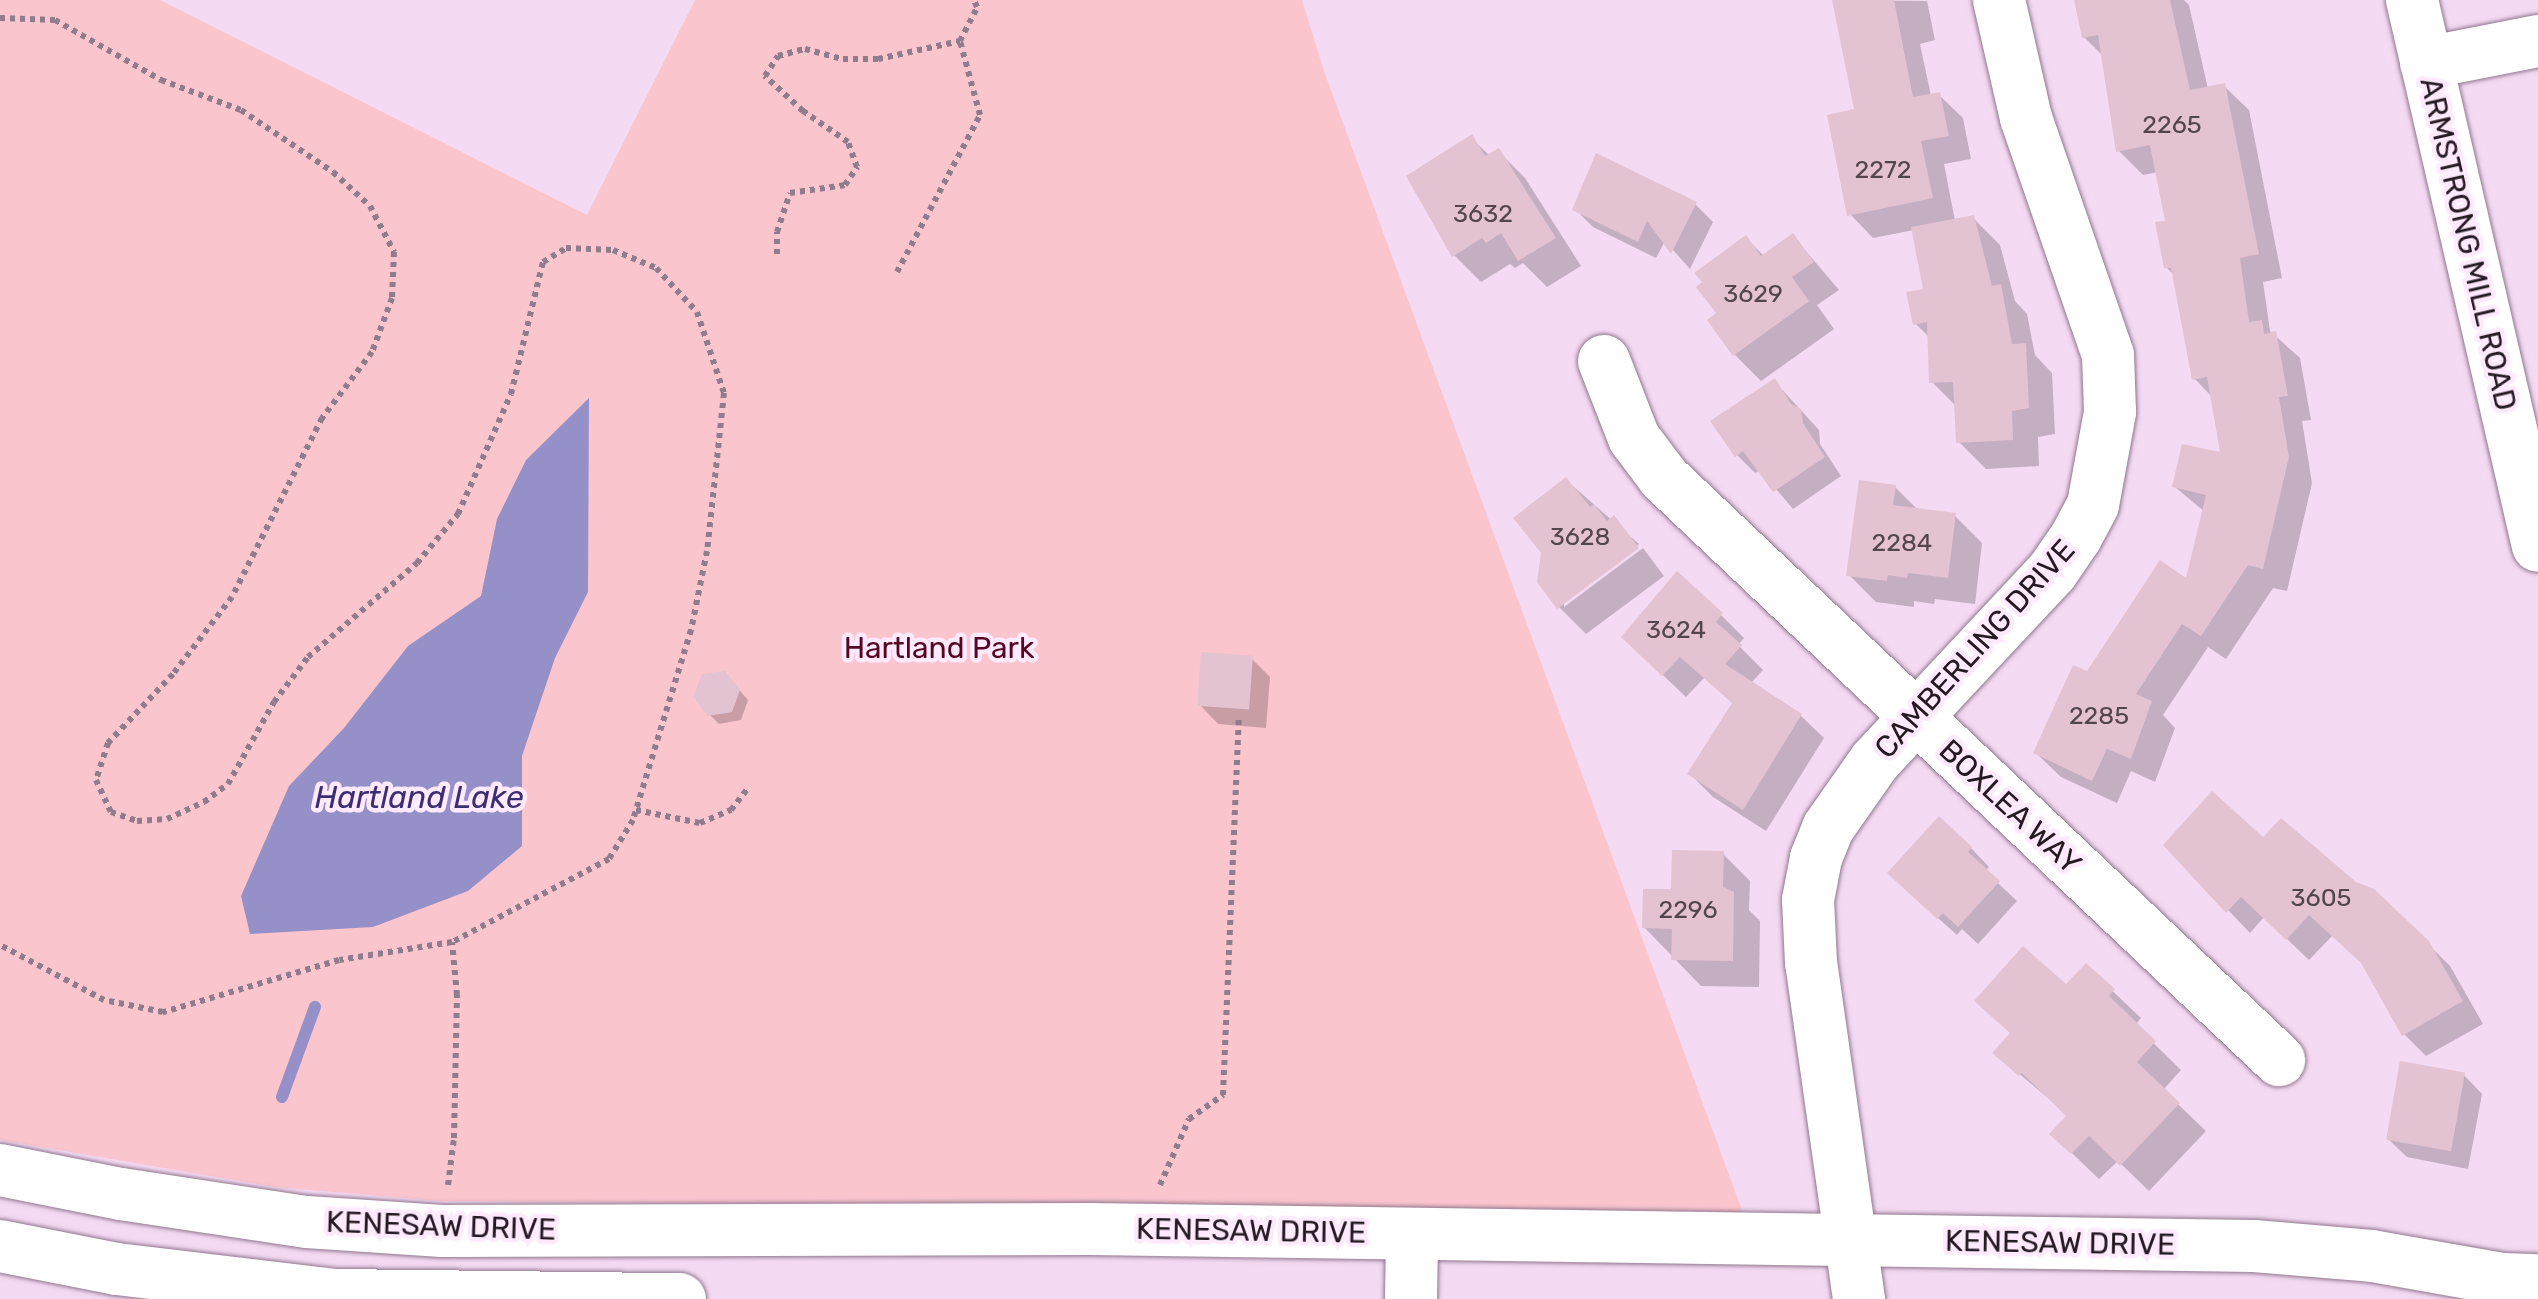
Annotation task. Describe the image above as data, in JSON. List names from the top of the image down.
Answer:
{
  "streets": {
    "street": [
      "ARMSTRONG MILL ROAD",
      "CAMBERLING DRIVE",
      "BOXLEA WAY",
      "KENESAW DRIVE"
    ]
  },
  "crossings": [
    ["CAMBERLING DRIVE", "BOXLEA WAY"],
    ["CAMBERLING DRIVE", "KENESAW DRIVE"]
  ],
  "water": ["Hartland Lake"],
  "parks": ["Hartland Park"],
  "house_numbers": [
    "2265",
    "2272",
    "3632",
    "3629",
    "3628",
    "2284",
    "3624",
    "2285",
    "3605",
    "2296"
  ]
}
